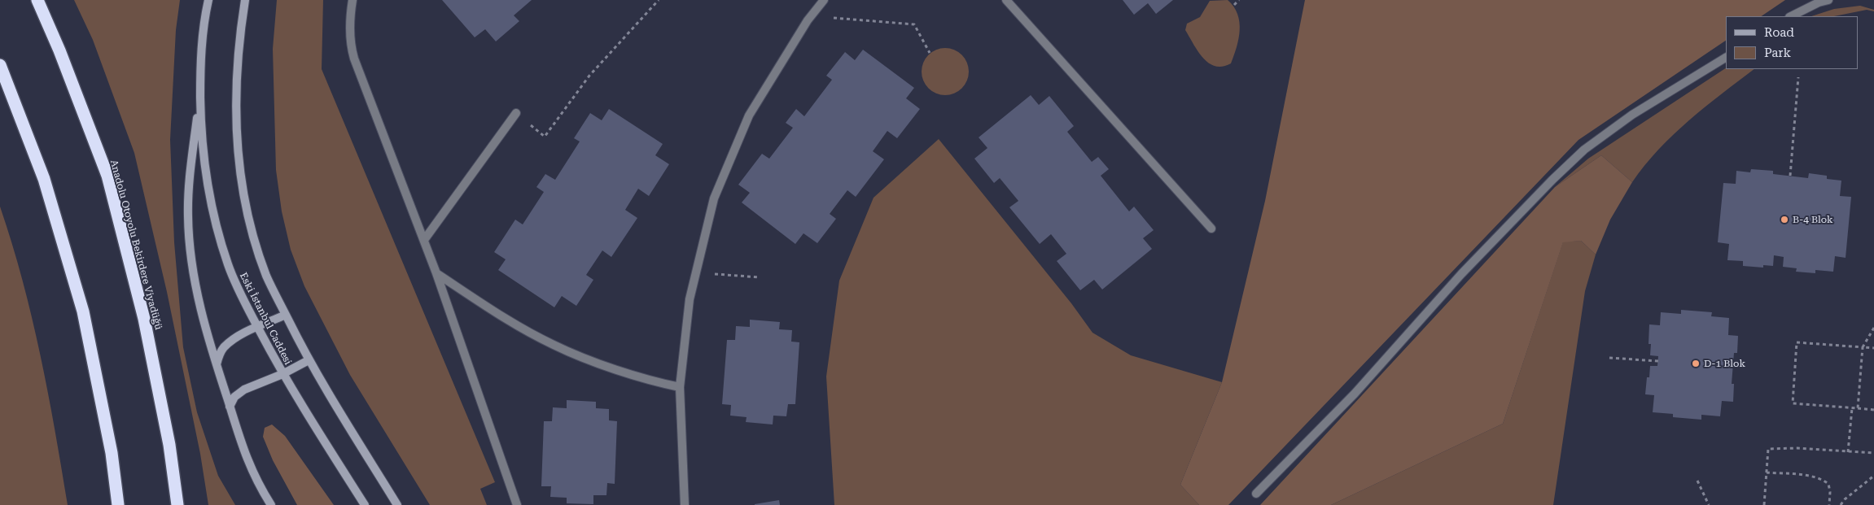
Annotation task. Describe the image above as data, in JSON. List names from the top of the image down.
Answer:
{
  "streets": {
    "highway": ["Anadolu Otoyolu Bekirdere Viyadüğü"],
    "main road": ["Eski İstanbul Caddesi"]
  },
  "places": ["B-4 Blok", "D-1 Blok"],
  "legend": ["Road", "Park"]
}
